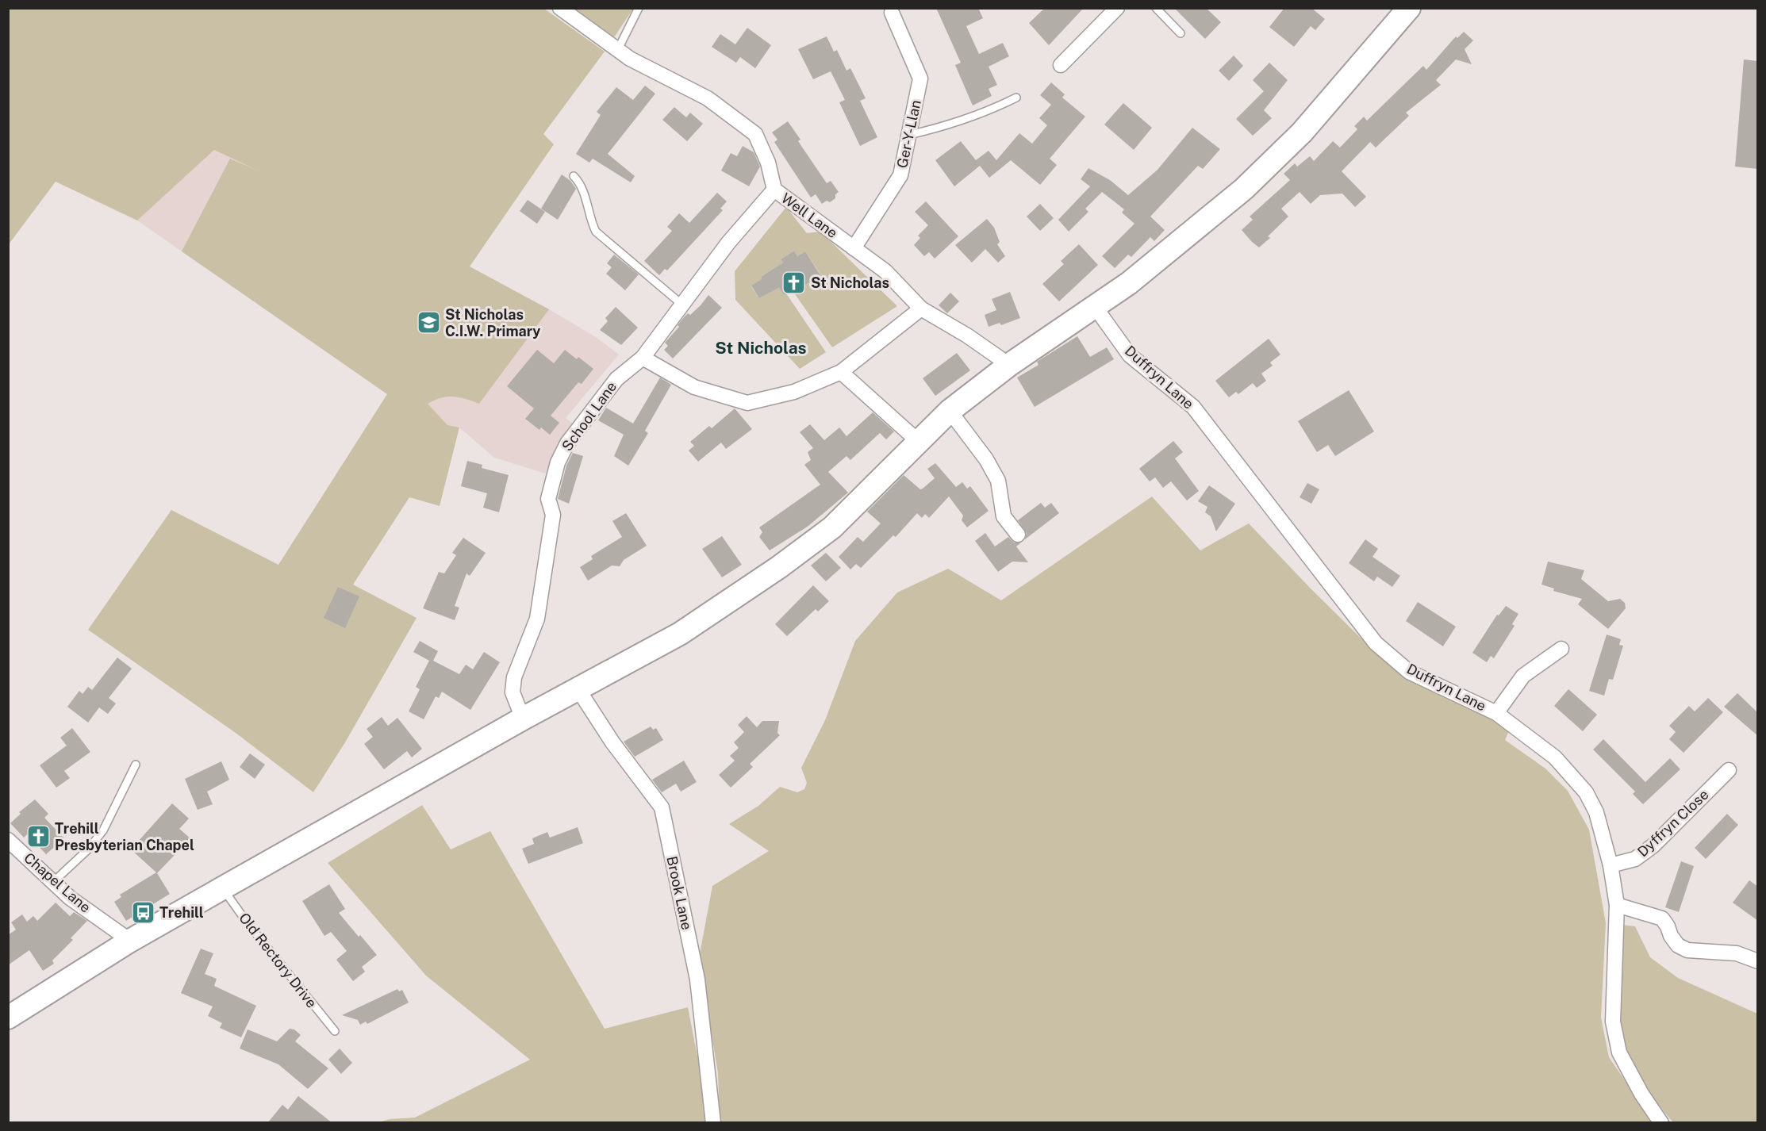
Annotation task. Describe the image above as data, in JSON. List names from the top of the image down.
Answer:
{
  "streets": {
    "street": [
      "Ger-Y-Llan",
      "Well Lane",
      "Duffryn Lane",
      "School Lane",
      "Dyffryn Close",
      "Chapel Lane",
      "Brook Lane"
    ],
    "lane": ["Old Rectory Drive"]
  },
  "crossings": [
    ["Ger-Y-Llan", "Well Lane"],
    ["Well Lane", "School Lane"],
    ["Duffryn Lane", "Dyffryn Close"]
  ],
  "districts": ["St Nicholas"],
  "places": {
    "church": ["St Nicholas", "Trehill Presbyterian Chapel"],
    "school or university": ["St Nicholas C.I.W. Primary"],
    "bus stop": ["Trehill"]
  }
}
